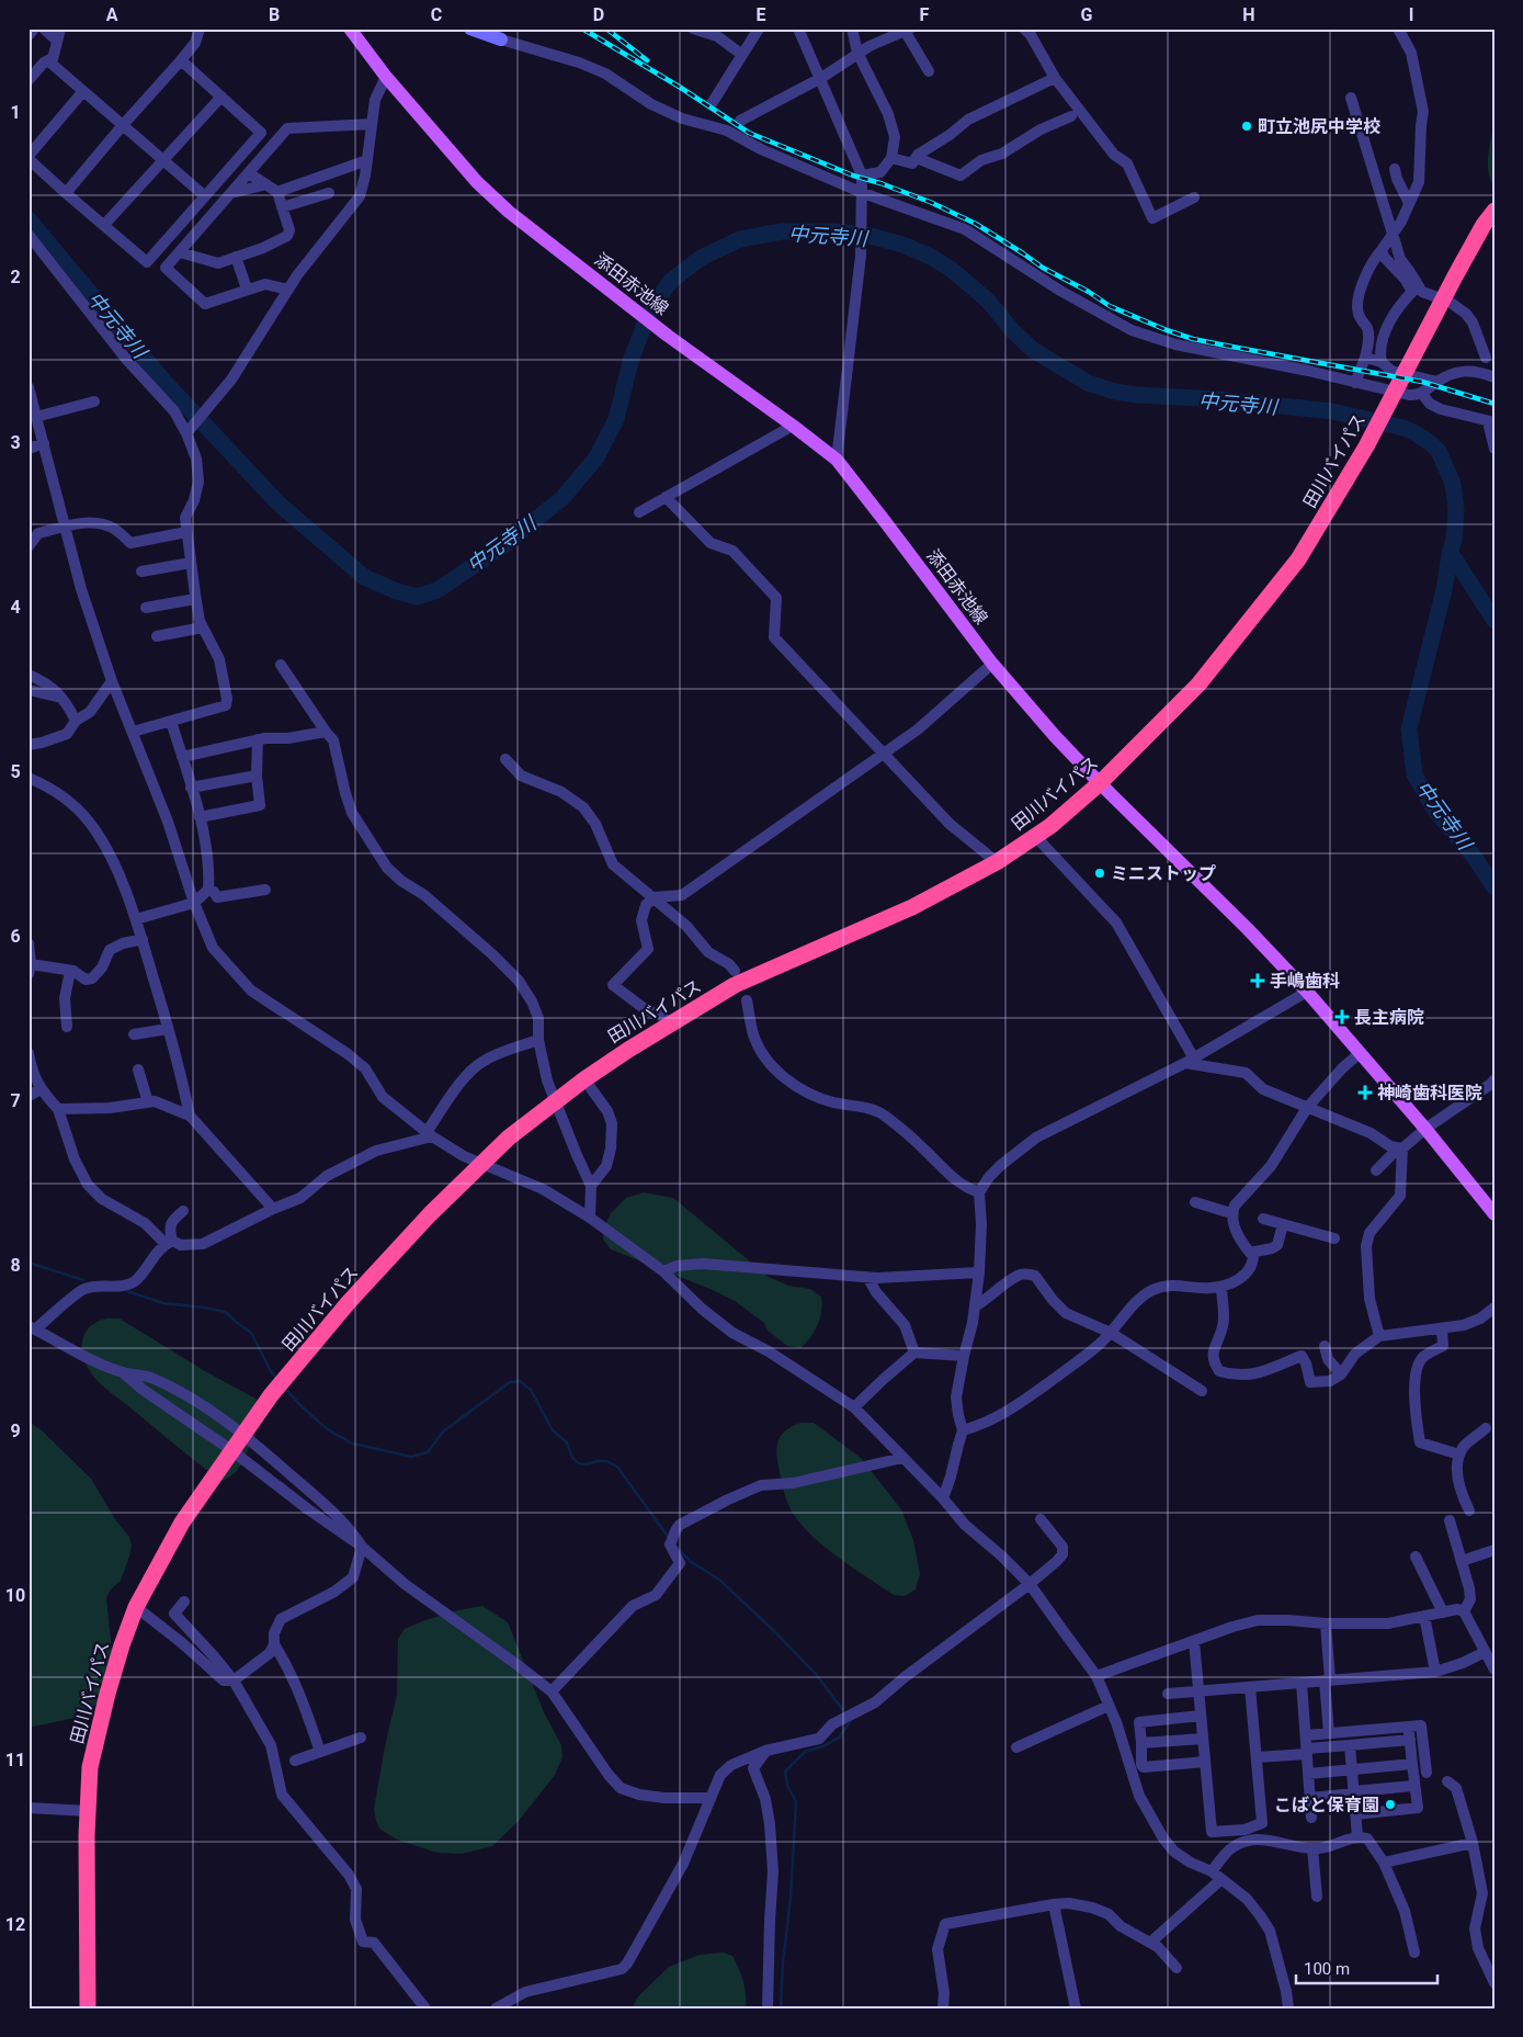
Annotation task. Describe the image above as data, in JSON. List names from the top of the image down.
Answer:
{
  "streets": {
    "highway": ["田川バイパス"],
    "main road": ["添田赤池線"]
  },
  "crossings": [
    ["添田赤池線", "田川バイパス"]
  ],
  "water": ["中元寺川"],
  "places": {
    "other": ["町立池尻中学校", "ミニストップ", "こばと保育園"],
    "health": ["手嶋歯科", "長主病院", "神崎歯科医院"]
  },
  "scale_bar": "100 m",
  "grid": {
    "columns": [
      "A",
      "B",
      "C",
      "D",
      "E",
      "F",
      "G",
      "H",
      "I"
    ],
    "rows": [
      "1",
      "2",
      "3",
      "4",
      "5",
      "6",
      "7",
      "8",
      "9",
      "10",
      "11",
      "12"
    ]
  }
}
